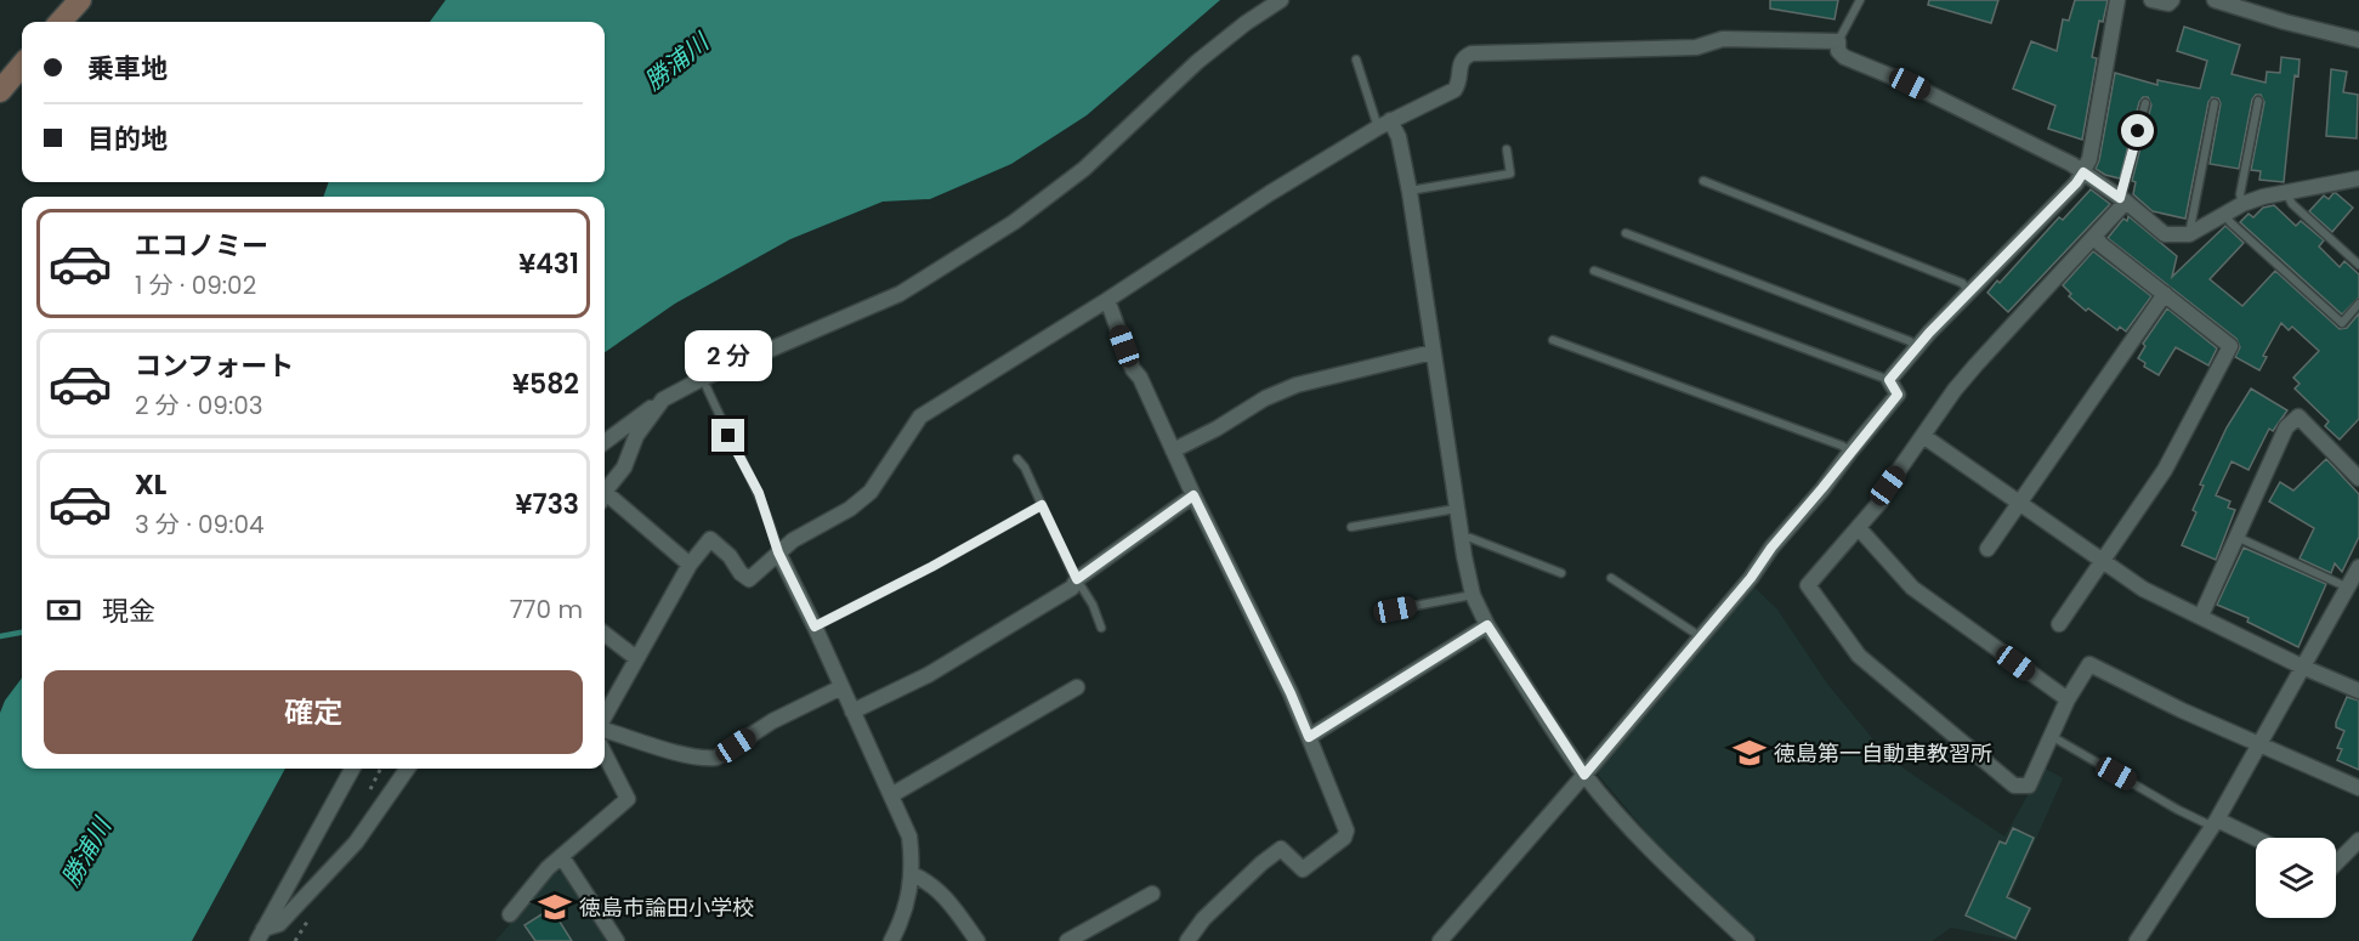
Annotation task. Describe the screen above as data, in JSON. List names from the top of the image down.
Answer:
{
  "water": ["勝浦川"],
  "places": {
    "school or university": ["徳島第一自動車教習所", "徳島市論田小学校"]
  },
  "page": {
    "banner": ["乗車地", "目的地"],
    "list": [
      {
        "name": "エコノミー",
        "note": "1 分 · 09:02",
        "value": "¥431"
      },
      {
        "name": "コンフォート",
        "note": "2 分 · 09:03",
        "value": "¥582"
      },
      {
        "name": "XL",
        "note": "3 分 · 09:04",
        "value": "¥733"
      }
    ],
    "bubble": "2 分",
    "pay": ["現金", "770 m"],
    "buttons": "確定"
  }
}
